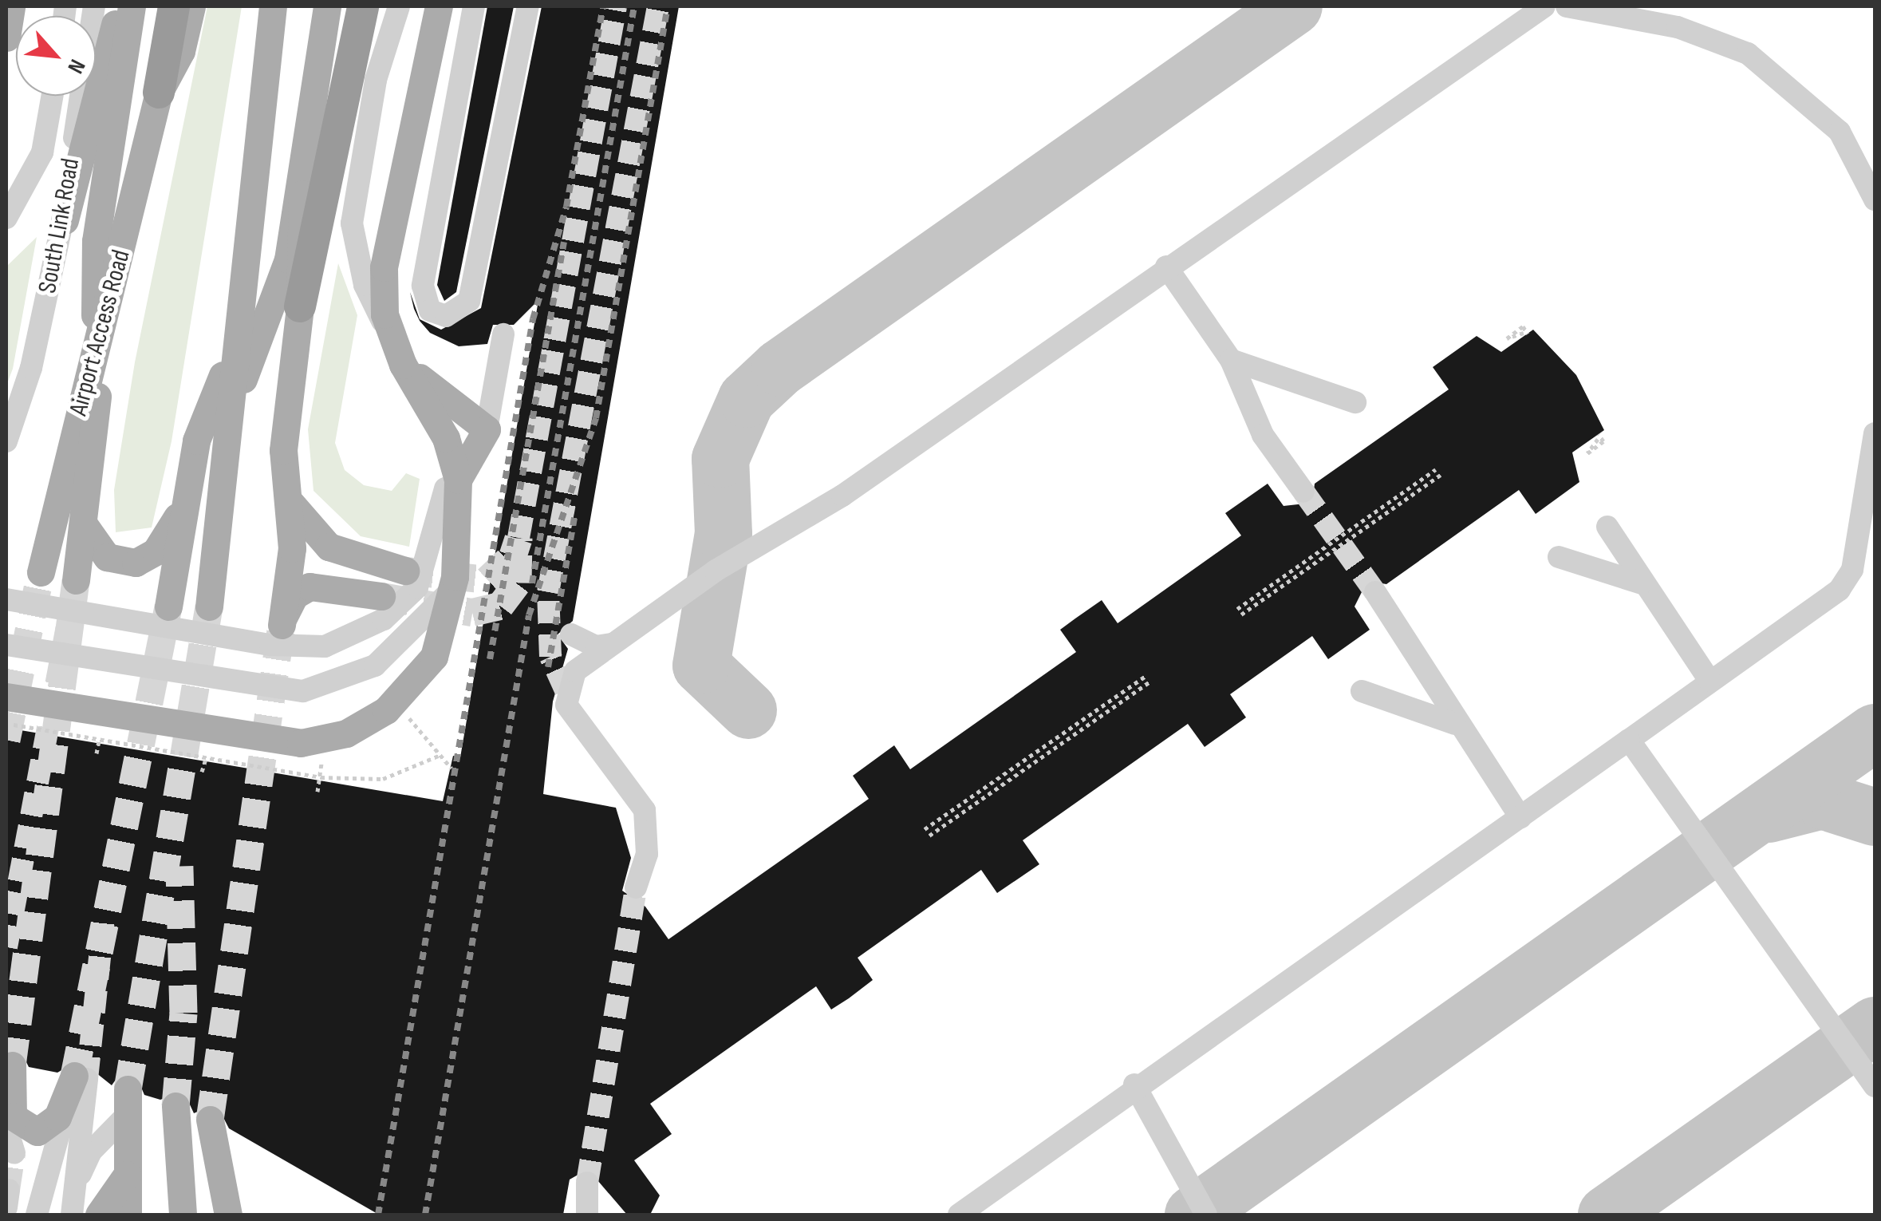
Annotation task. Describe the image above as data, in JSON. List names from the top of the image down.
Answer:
{
  "streets": {
    "main road": ["Airport Access Road"],
    "street": ["South Link Road"]
  },
  "north": "bottom right"
}
